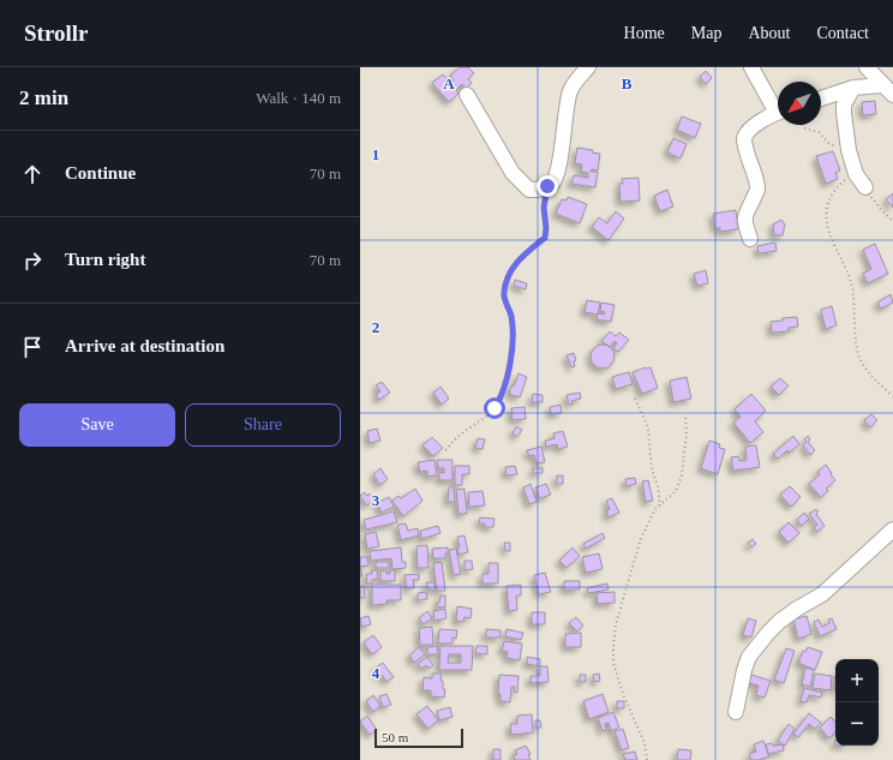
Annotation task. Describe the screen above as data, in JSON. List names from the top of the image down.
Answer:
{
  "scale_bar": "50 m",
  "north": "bottom left",
  "page": {
    "header": "Strollr",
    "nav": [
      "Home",
      "Map",
      "About",
      "Contact"
    ],
    "heading": ["2 min", "Walk · 140 m"],
    "list": [
      ["Continue", "70 m"],
      ["Turn right", "70 m"],
      "Arrive at destination"
    ],
    "buttons": ["Save", "Share"],
    "map_buttons": ["+", "−"],
    "scale": "50 m"
  },
  "grid": {
    "columns": ["A", "B"],
    "rows": [
      "1",
      "2",
      "3",
      "4"
    ]
  }
}
